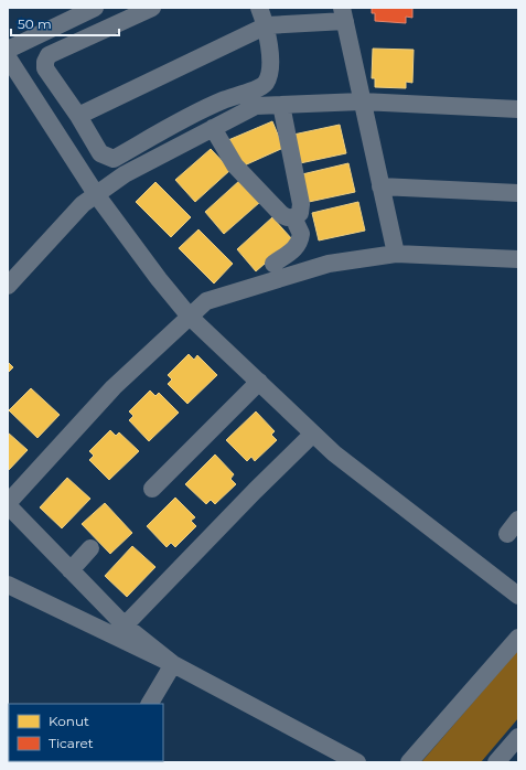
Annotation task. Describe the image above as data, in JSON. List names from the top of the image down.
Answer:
{
  "legend": ["Konut", "Ticaret"],
  "scale_bar": "50 m"
}
